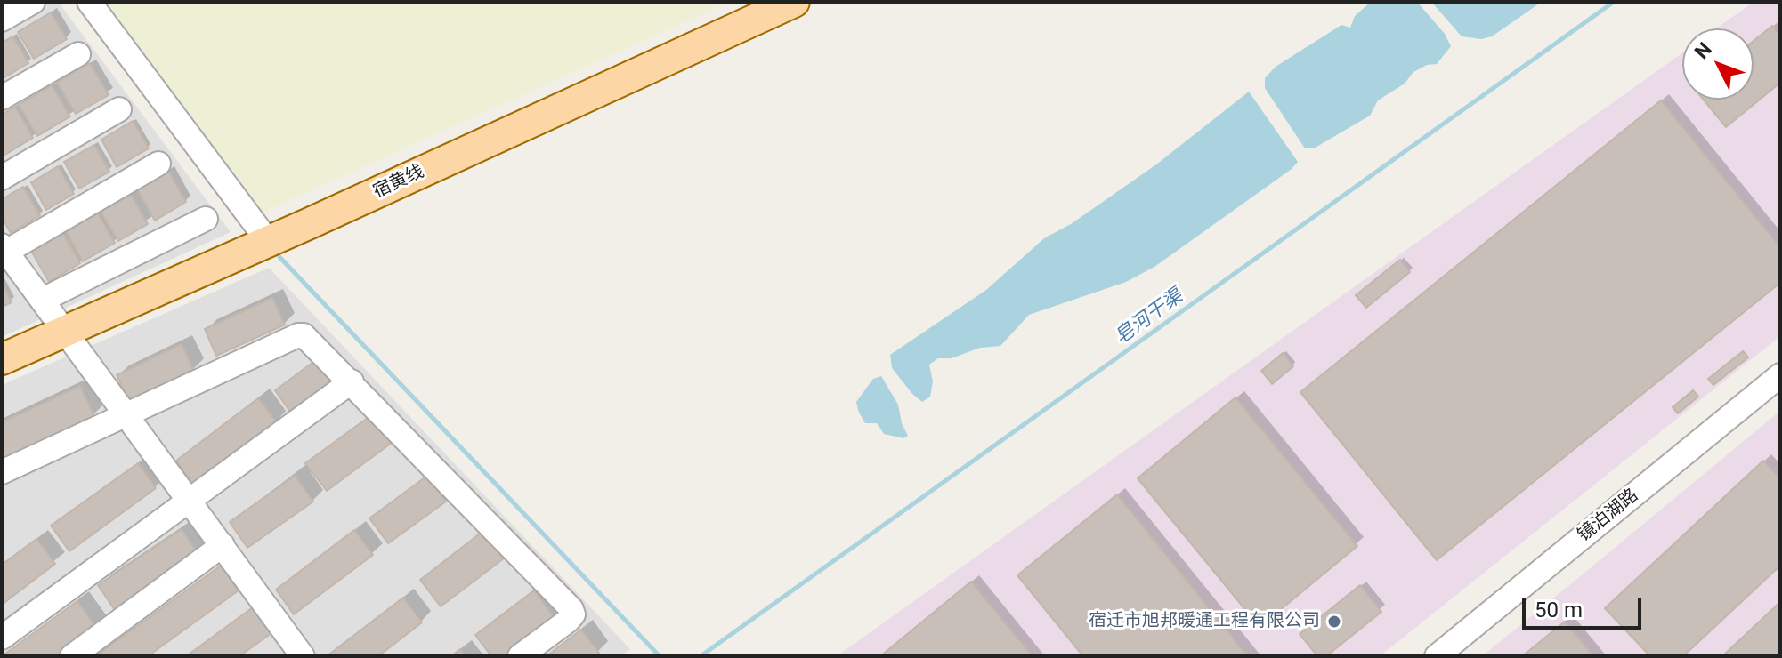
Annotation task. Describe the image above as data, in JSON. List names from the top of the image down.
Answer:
{
  "streets": {
    "main road": ["宿黄线"],
    "street": ["镜泊湖路"]
  },
  "water": ["皂河干渠"],
  "places": ["宿迁市旭邦暖通工程有限公司"],
  "scale_bar": "50 m",
  "north": "top left"
}
